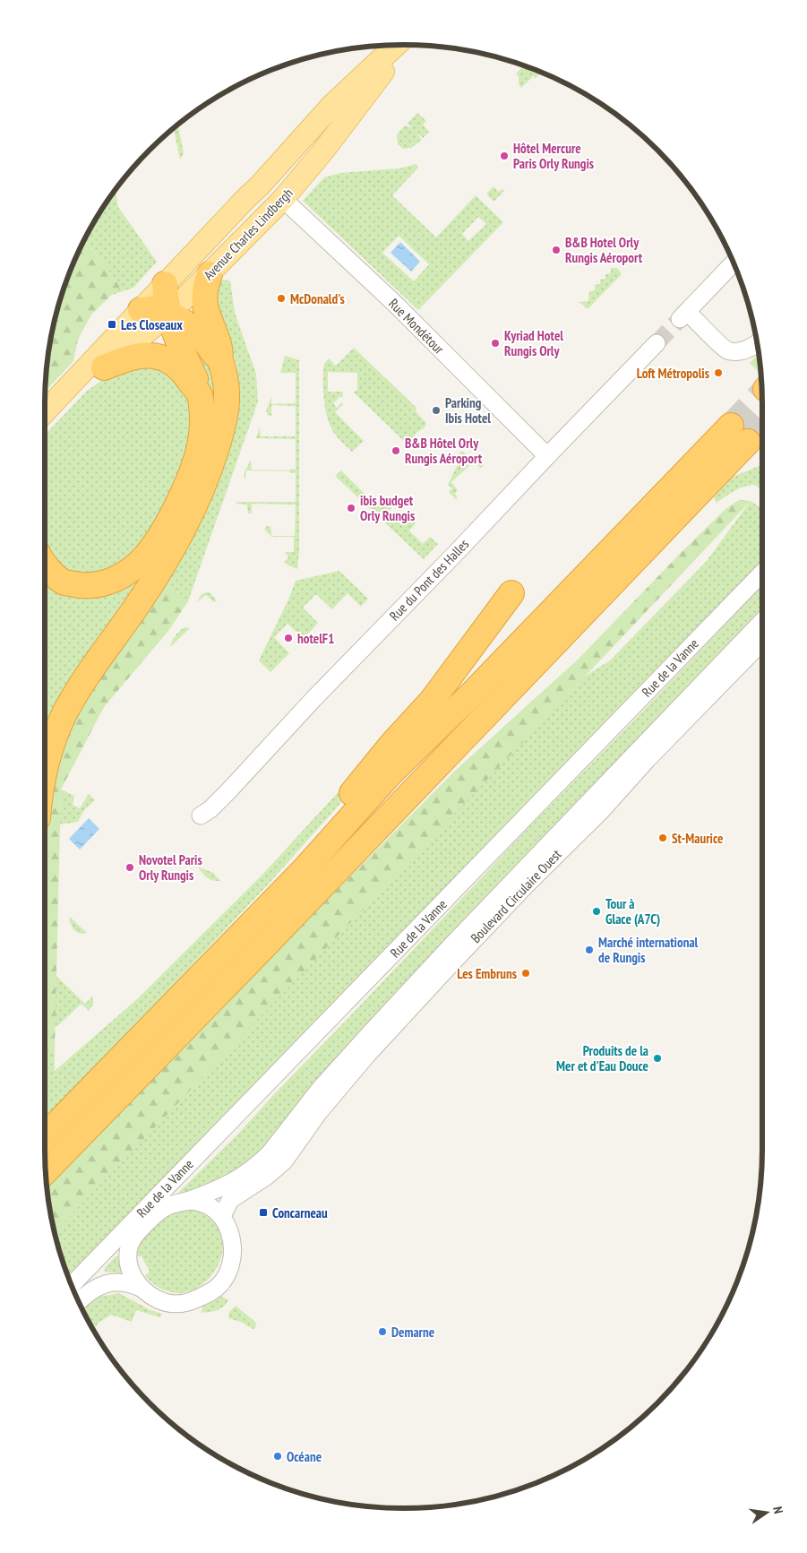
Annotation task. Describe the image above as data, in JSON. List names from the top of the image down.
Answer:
{
  "streets": {
    "main road": ["Avenue Charles Lindbergh"],
    "street": [
      "Rue Mondétour",
      "Rue du Pont des Halles",
      "Rue de la Vanne",
      "Boulevard Circulaire Ouest"
    ]
  },
  "crossings": [
    ["Avenue Charles Lindbergh", "Rue Mondétour"],
    ["Rue Mondétour", "Rue du Pont des Halles"]
  ],
  "places": {
    "other": [
      "Hôtel Mercure Paris Orly Rungis",
      "B&B Hotel Orly Rungis Aéroport",
      "McDonald's",
      "Kyriad Hotel Rungis Orly",
      "Loft Métropolis",
      "Parking Ibis Hotel",
      "B&B Hôtel Orly Rungis Aéroport",
      "ibis budget Orly Rungis",
      "hotelF1",
      "St-Maurice",
      "Novotel Paris Orly Rungis",
      "Tour à Glace (A7C)",
      "Marché international de Rungis",
      "Les Embruns",
      "Produits de la Mer et d'Eau Douce",
      "Demarne",
      "Océane"
    ],
    "transit": ["Les Closeaux", "Concarneau"]
  },
  "north": "right"
}
